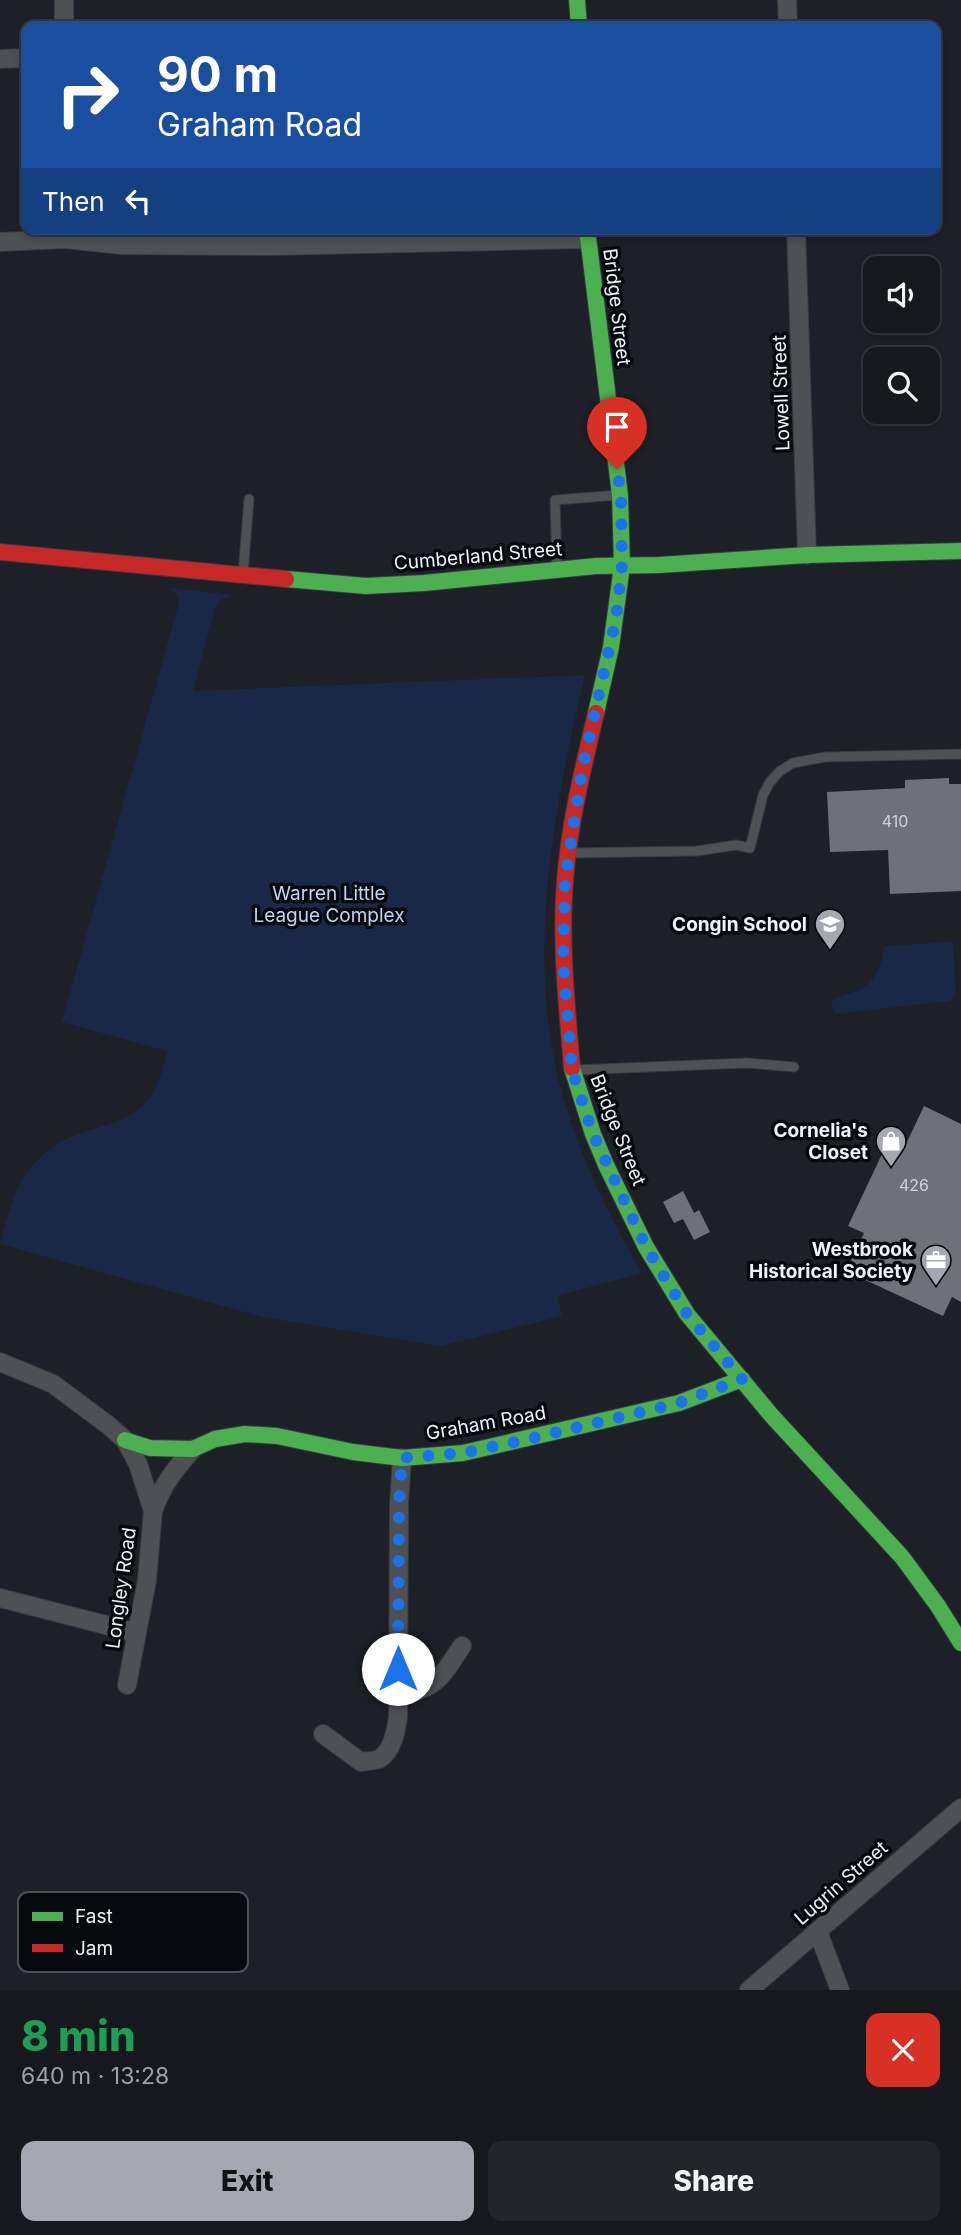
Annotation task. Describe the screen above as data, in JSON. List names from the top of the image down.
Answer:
{
  "streets": {
    "street": [
      "Bridge Street",
      "Lowell Street",
      "Cumberland Street",
      "Graham Road",
      "Longley Road",
      "Lugrin Street"
    ]
  },
  "crossings": [
    ["Bridge Street", "Cumberland Street"],
    ["Bridge Street", "Graham Road"],
    ["Lowell Street", "Cumberland Street"],
    ["Graham Road", "Longley Road"]
  ],
  "parks": ["Warren Little League Complex"],
  "places": {
    "school or university": ["Congin School"],
    "shop": ["Cornelia's Closet"],
    "office": ["Westbrook Historical Society"]
  },
  "house_numbers": ["410", "426"],
  "legend": ["Fast", "Jam"],
  "page": {
    "turn": ["90 m", "Graham Road"],
    "then": "Then",
    "heading": ["8 min", "640 m · 13:28"],
    "buttons": ["Exit", "Share"]
  }
}
